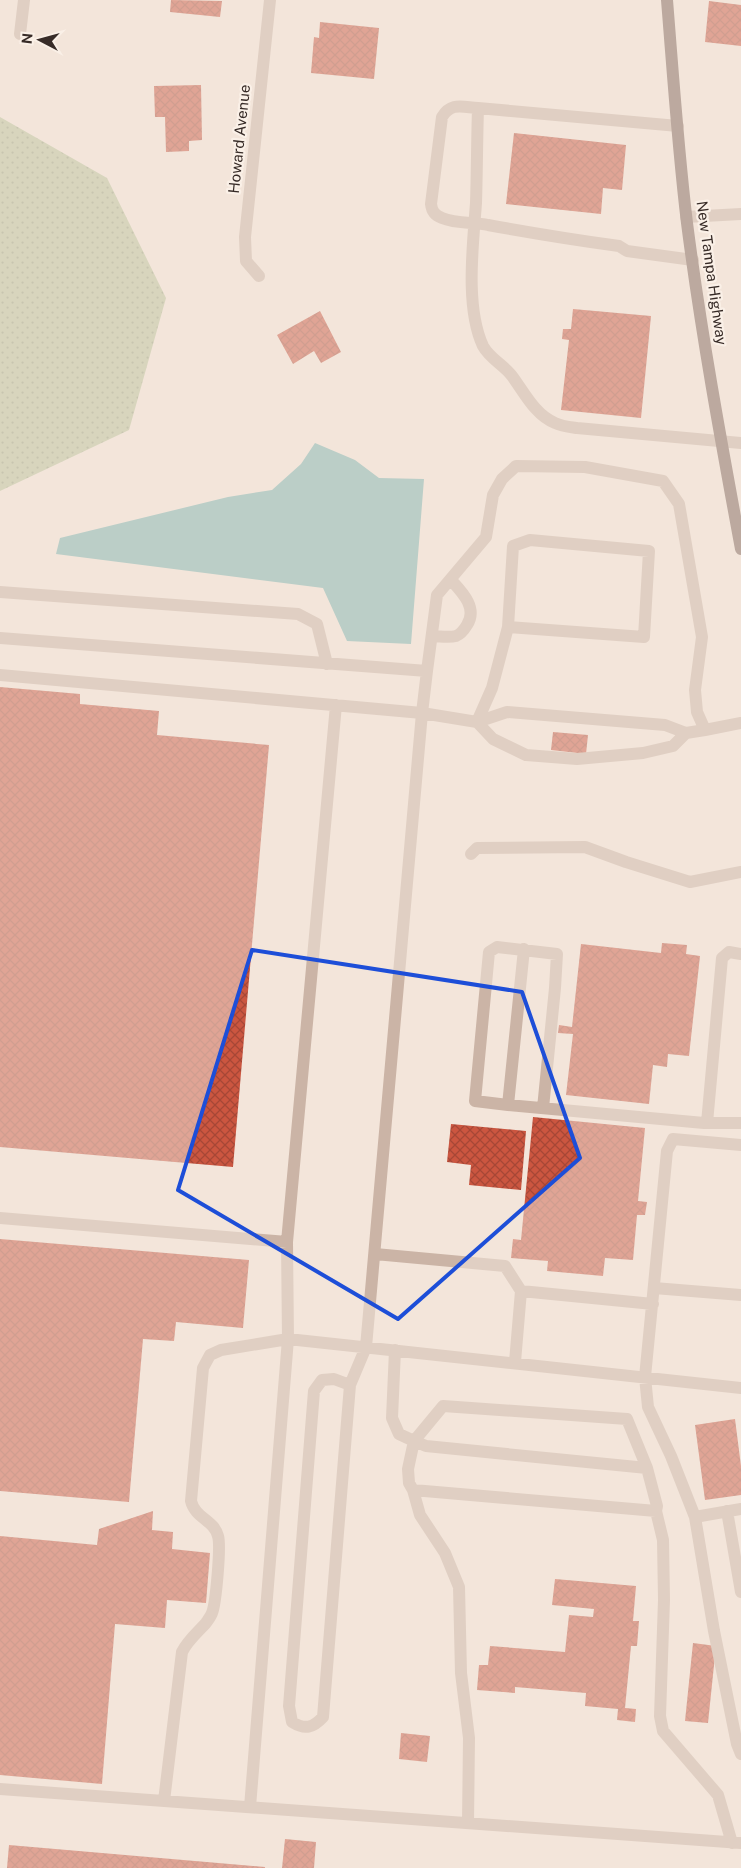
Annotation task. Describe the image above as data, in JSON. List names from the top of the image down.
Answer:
{
  "streets": {
    "main road": ["New Tampa Highway"],
    "street": ["Howard Avenue"]
  },
  "north": "left"
}
